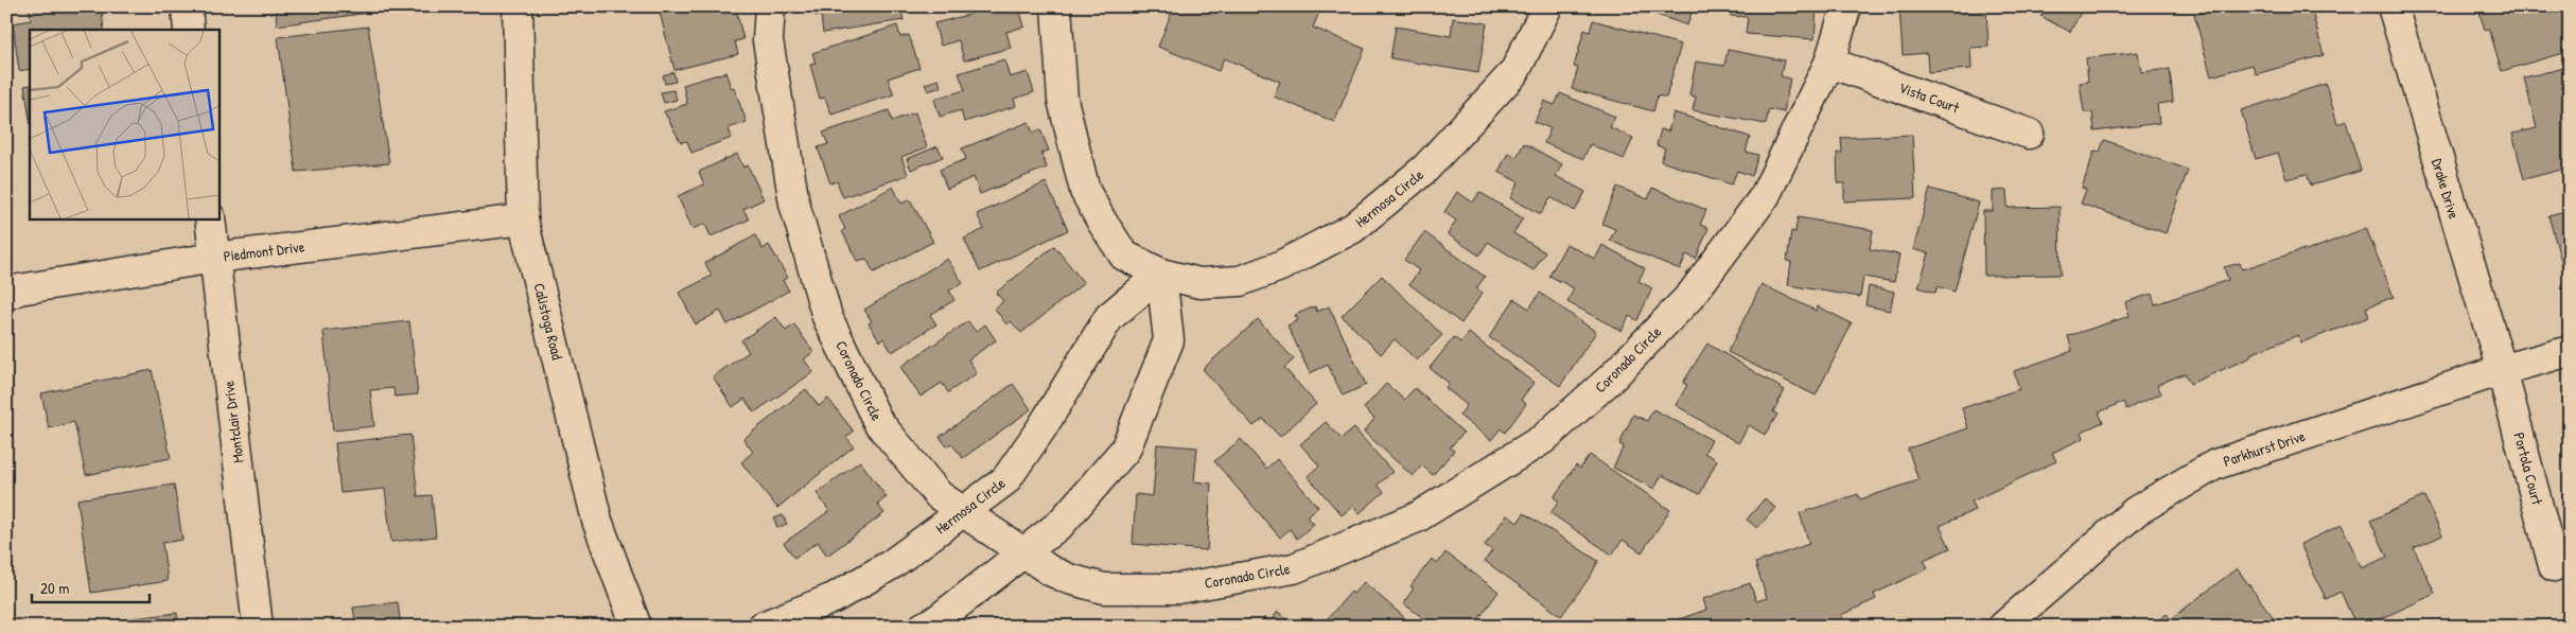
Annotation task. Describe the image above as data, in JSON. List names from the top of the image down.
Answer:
{
  "streets": {
    "street": [
      "Vista Court",
      "Drake Drive",
      "Hermosa Circle",
      "Piedmont Drive",
      "Calistoga Road",
      "Coronado Circle",
      "Montclair Drive",
      "Parkhurst Drive",
      "Portola Court"
    ]
  },
  "crossings": [
    ["Vista Court", "Coronado Circle"],
    ["Drake Drive", "Parkhurst Drive"],
    ["Drake Drive", "Portola Court"],
    ["Hermosa Circle", "Coronado Circle"],
    ["Piedmont Drive", "Calistoga Road"],
    ["Piedmont Drive", "Montclair Drive"],
    ["Parkhurst Drive", "Portola Court"]
  ],
  "scale_bar": "20 m"
}
